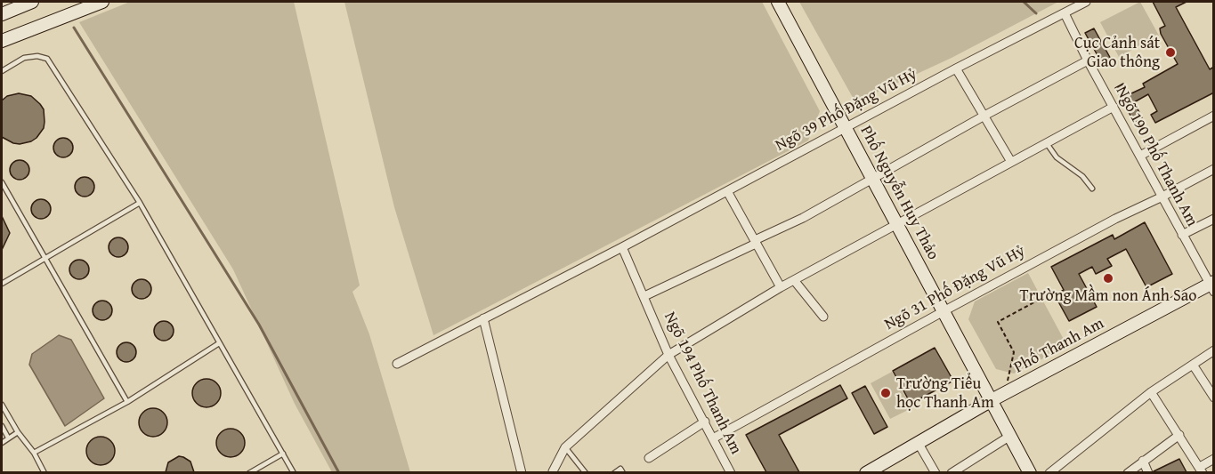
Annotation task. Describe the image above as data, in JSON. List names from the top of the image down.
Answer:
{
  "streets": {
    "street": [
      "Ngõ 39 Phố Đặng Vũ Hỷ",
      "Ngõ 190 Phố Thanh Am",
      "Phố Nguyễn Huy Thảo",
      "Ngõ 31 Phố Đặng Vũ Hỷ",
      "Phố Thanh Am",
      "Ngõ 194 Phố Thanh Am"
    ]
  },
  "crossings": [
    ["Ngõ 39 Phố Đặng Vũ Hỷ", "Ngõ 190 Phố Thanh Am"],
    ["Ngõ 39 Phố Đặng Vũ Hỷ", "Phố Nguyễn Huy Thảo"],
    ["Ngõ 39 Phố Đặng Vũ Hỷ", "Ngõ 194 Phố Thanh Am"],
    ["Ngõ 190 Phố Thanh Am", "Ngõ 31 Phố Đặng Vũ Hỷ"],
    ["Ngõ 190 Phố Thanh Am", "Phố Thanh Am"],
    ["Phố Nguyễn Huy Thảo", "Ngõ 31 Phố Đặng Vũ Hỷ"],
    ["Phố Nguyễn Huy Thảo", "Phố Thanh Am"],
    ["Ngõ 31 Phố Đặng Vũ Hỷ", "Ngõ 194 Phố Thanh Am"]
  ],
  "places": ["Cục Cảnh sát Giao thông", "Trường Mầm non Ánh Sao", "Trường Tiểu học Thanh Am"]
}
